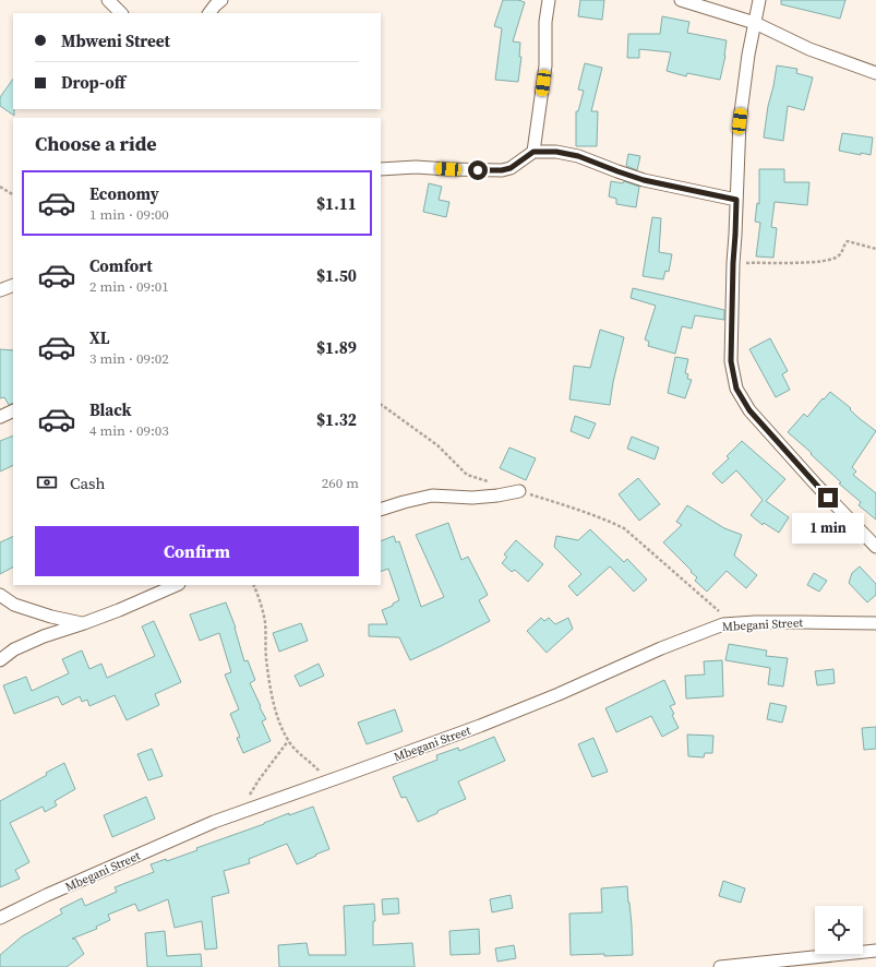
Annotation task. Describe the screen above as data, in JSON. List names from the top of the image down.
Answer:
{
  "streets": {
    "street": ["Mbegani Street"]
  },
  "page": {
    "banner": ["Mbweni Street", "Drop-off"],
    "heading": "Choose a ride",
    "list": [
      {
        "name": "Economy",
        "note": "1 min · 09:00",
        "value": "$1.11"
      },
      {
        "name": "Comfort",
        "note": "2 min · 09:01",
        "value": "$1.50"
      },
      {
        "name": "XL",
        "note": "3 min · 09:02",
        "value": "$1.89"
      },
      {
        "name": "Black",
        "note": "4 min · 09:03",
        "value": "$1.32"
      }
    ],
    "pay": ["Cash", "260 m"],
    "bubble": "1 min",
    "buttons": "Confirm"
  }
}
